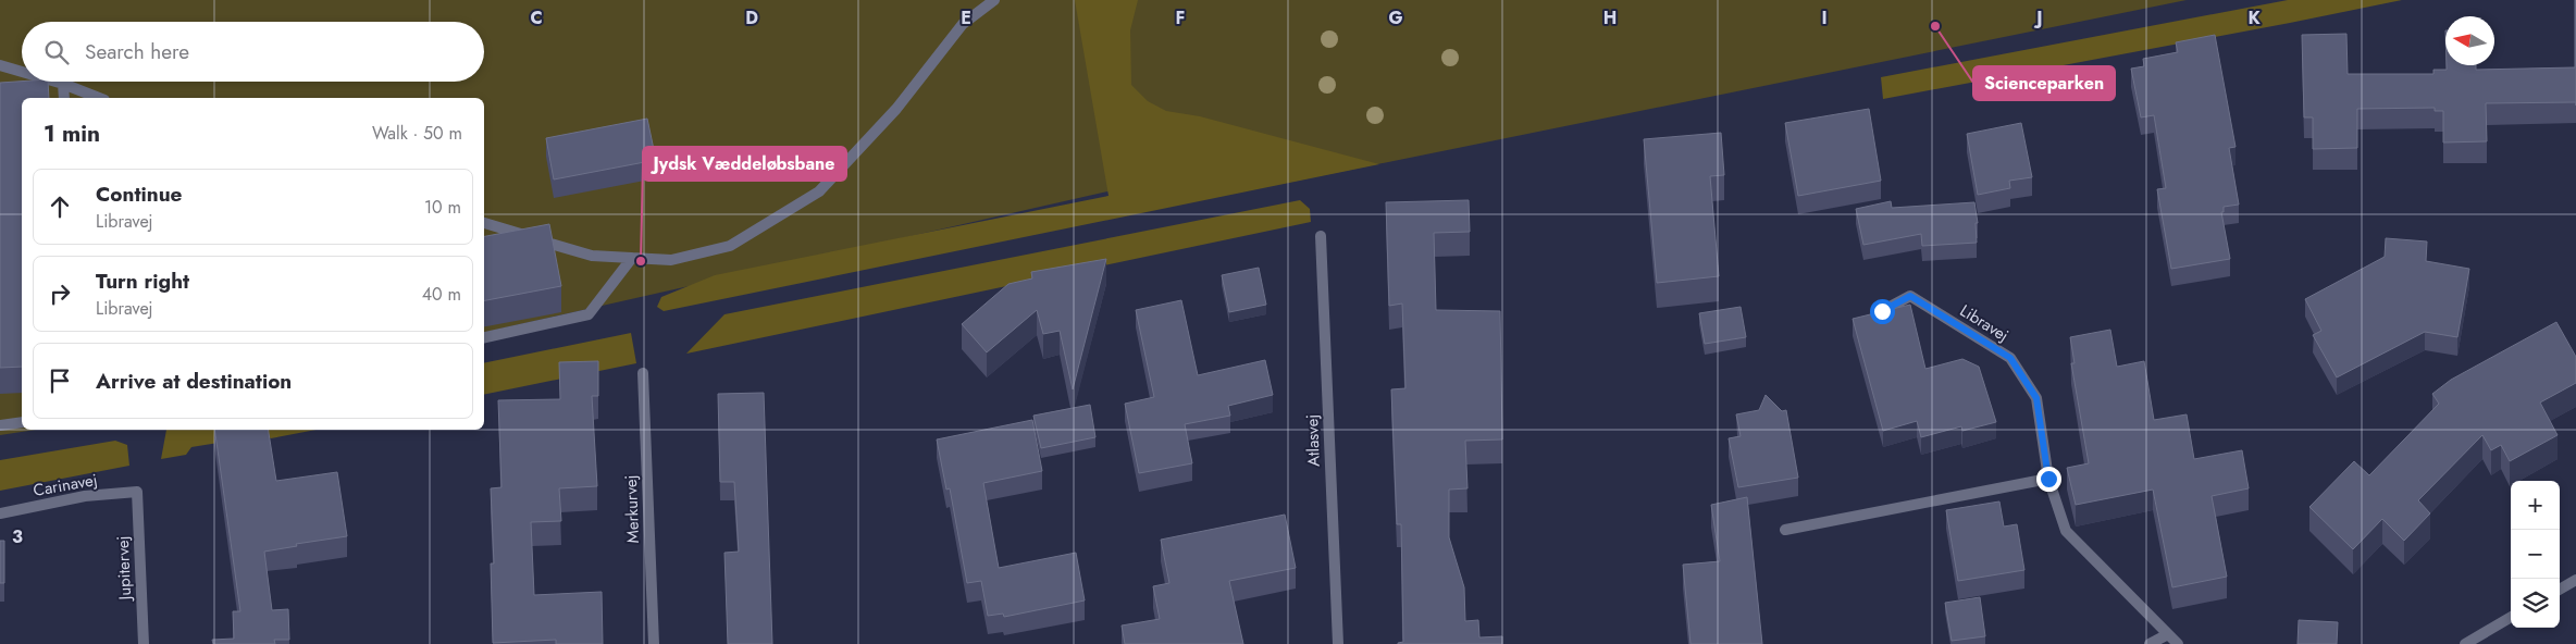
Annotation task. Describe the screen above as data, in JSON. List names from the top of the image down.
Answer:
{
  "streets": {
    "street": [
      "Libravej",
      "Atlasvej",
      "Carinavej",
      "Merkurvej",
      "Jupitervej"
    ]
  },
  "crossings": [
    ["Carinavej", "Jupitervej"]
  ],
  "places": ["Scienceparken", "Jydsk Væddeløbsbane"],
  "north": "left",
  "page": {
    "search": "Search here",
    "heading": ["1 min", "Walk · 50 m"],
    "list": [
      ["Continue", "Libravej", "10 m"],
      ["Turn right", "Libravej", "40 m"],
      "Arrive at destination"
    ],
    "map_buttons": ["+", "−"]
  },
  "grid": {
    "columns": [
      "C",
      "D",
      "E",
      "F",
      "G",
      "H",
      "I",
      "J",
      "K"
    ],
    "rows": ["3"]
  }
}
